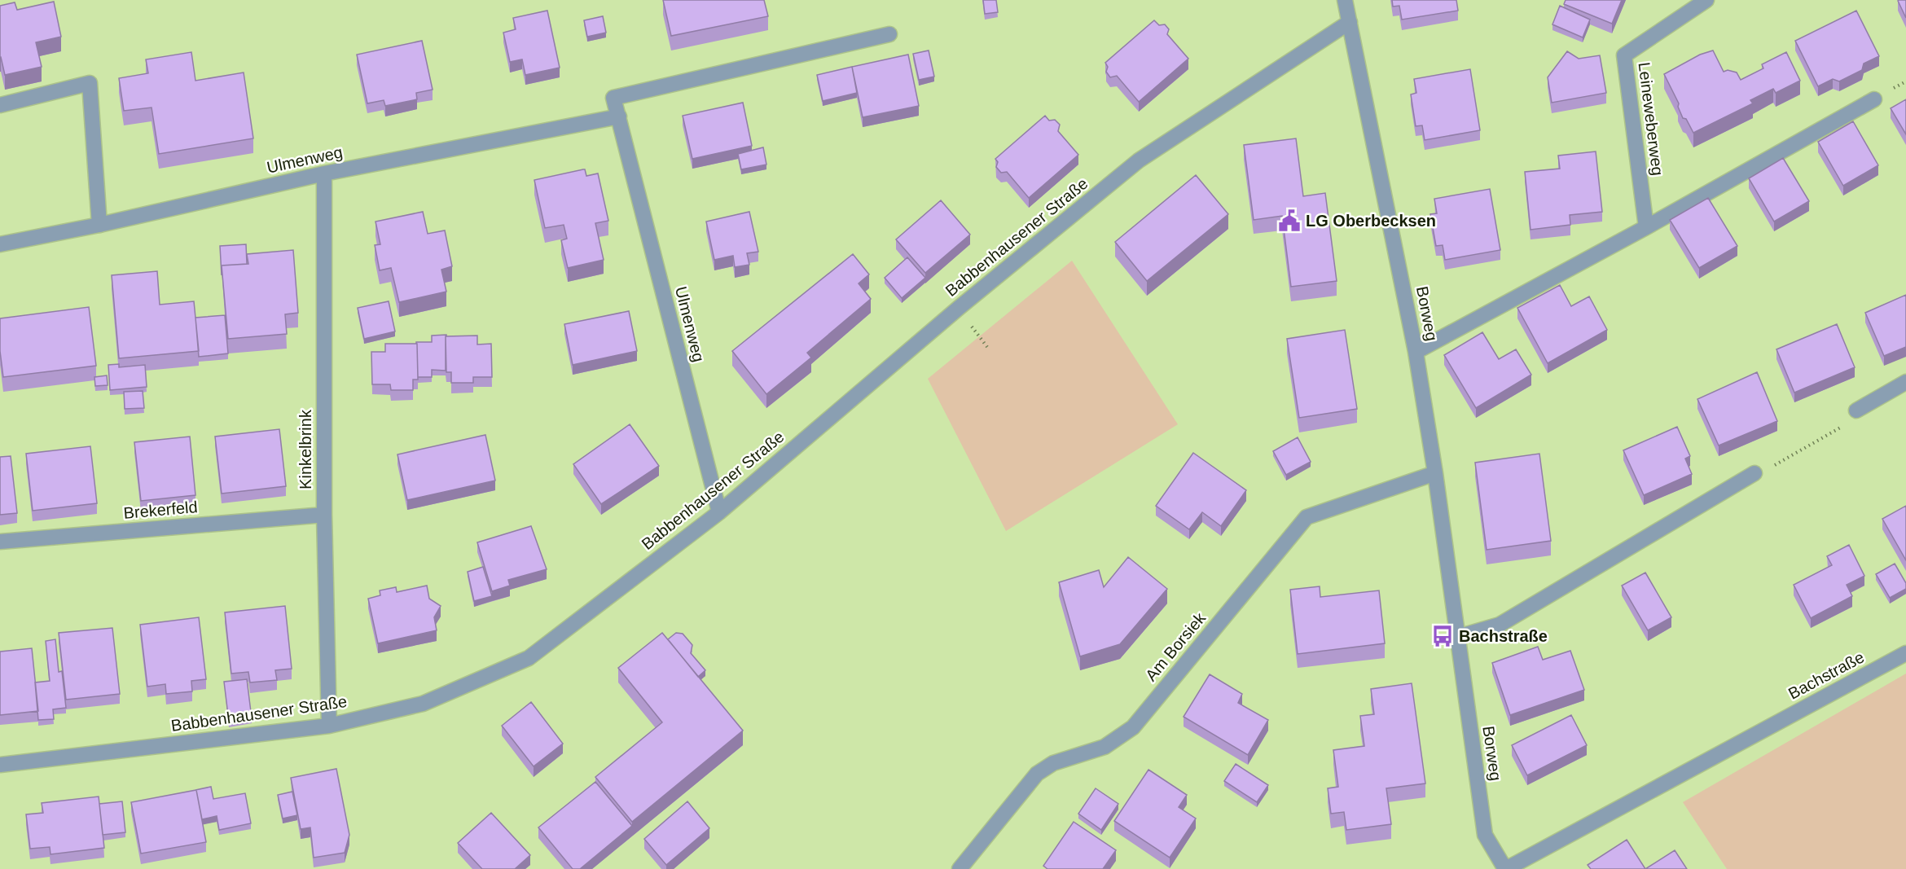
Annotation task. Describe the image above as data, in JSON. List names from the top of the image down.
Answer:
{
  "streets": {
    "street": [
      "Leineweberweg",
      "Ulmenweg",
      "Babbenhausener Straße",
      "Borweg",
      "Kinkelbrink",
      "Brekerfeld",
      "Am Borsiek",
      "Bachstraße"
    ]
  },
  "crossings": [
    ["Ulmenweg", "Babbenhausener Straße"],
    ["Ulmenweg", "Kinkelbrink"],
    ["Babbenhausener Straße", "Borweg"],
    ["Babbenhausener Straße", "Kinkelbrink"],
    ["Borweg", "Am Borsiek"],
    ["Borweg", "Bachstraße"],
    ["Kinkelbrink", "Brekerfeld"]
  ],
  "places": {
    "public building": ["LG Oberbecksen"],
    "bus stop": ["Bachstraße"]
  }
}
